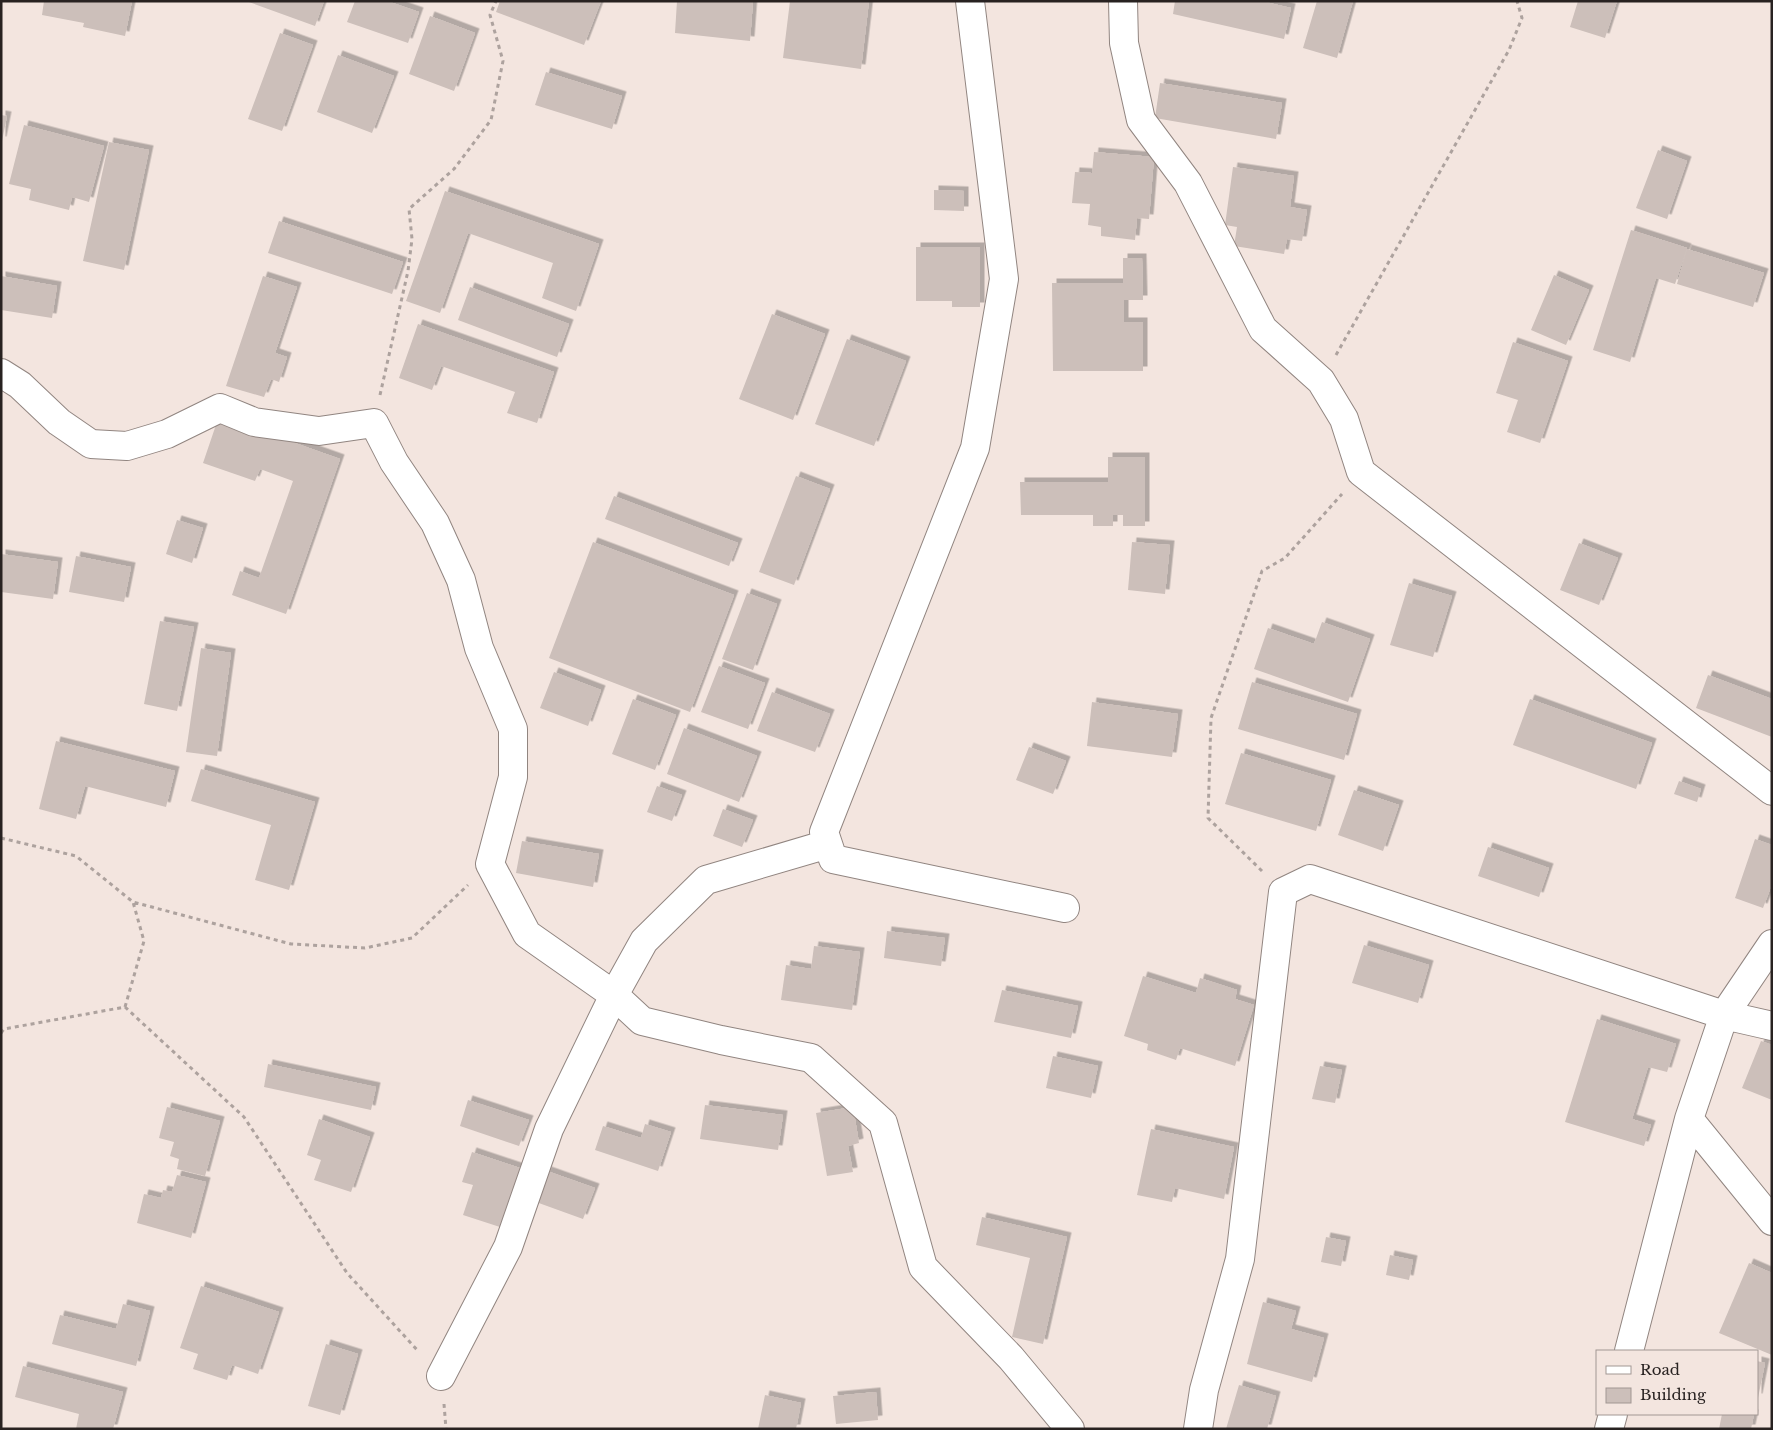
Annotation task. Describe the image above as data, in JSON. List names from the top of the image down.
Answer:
{
  "legend": ["Road", "Building"]
}
